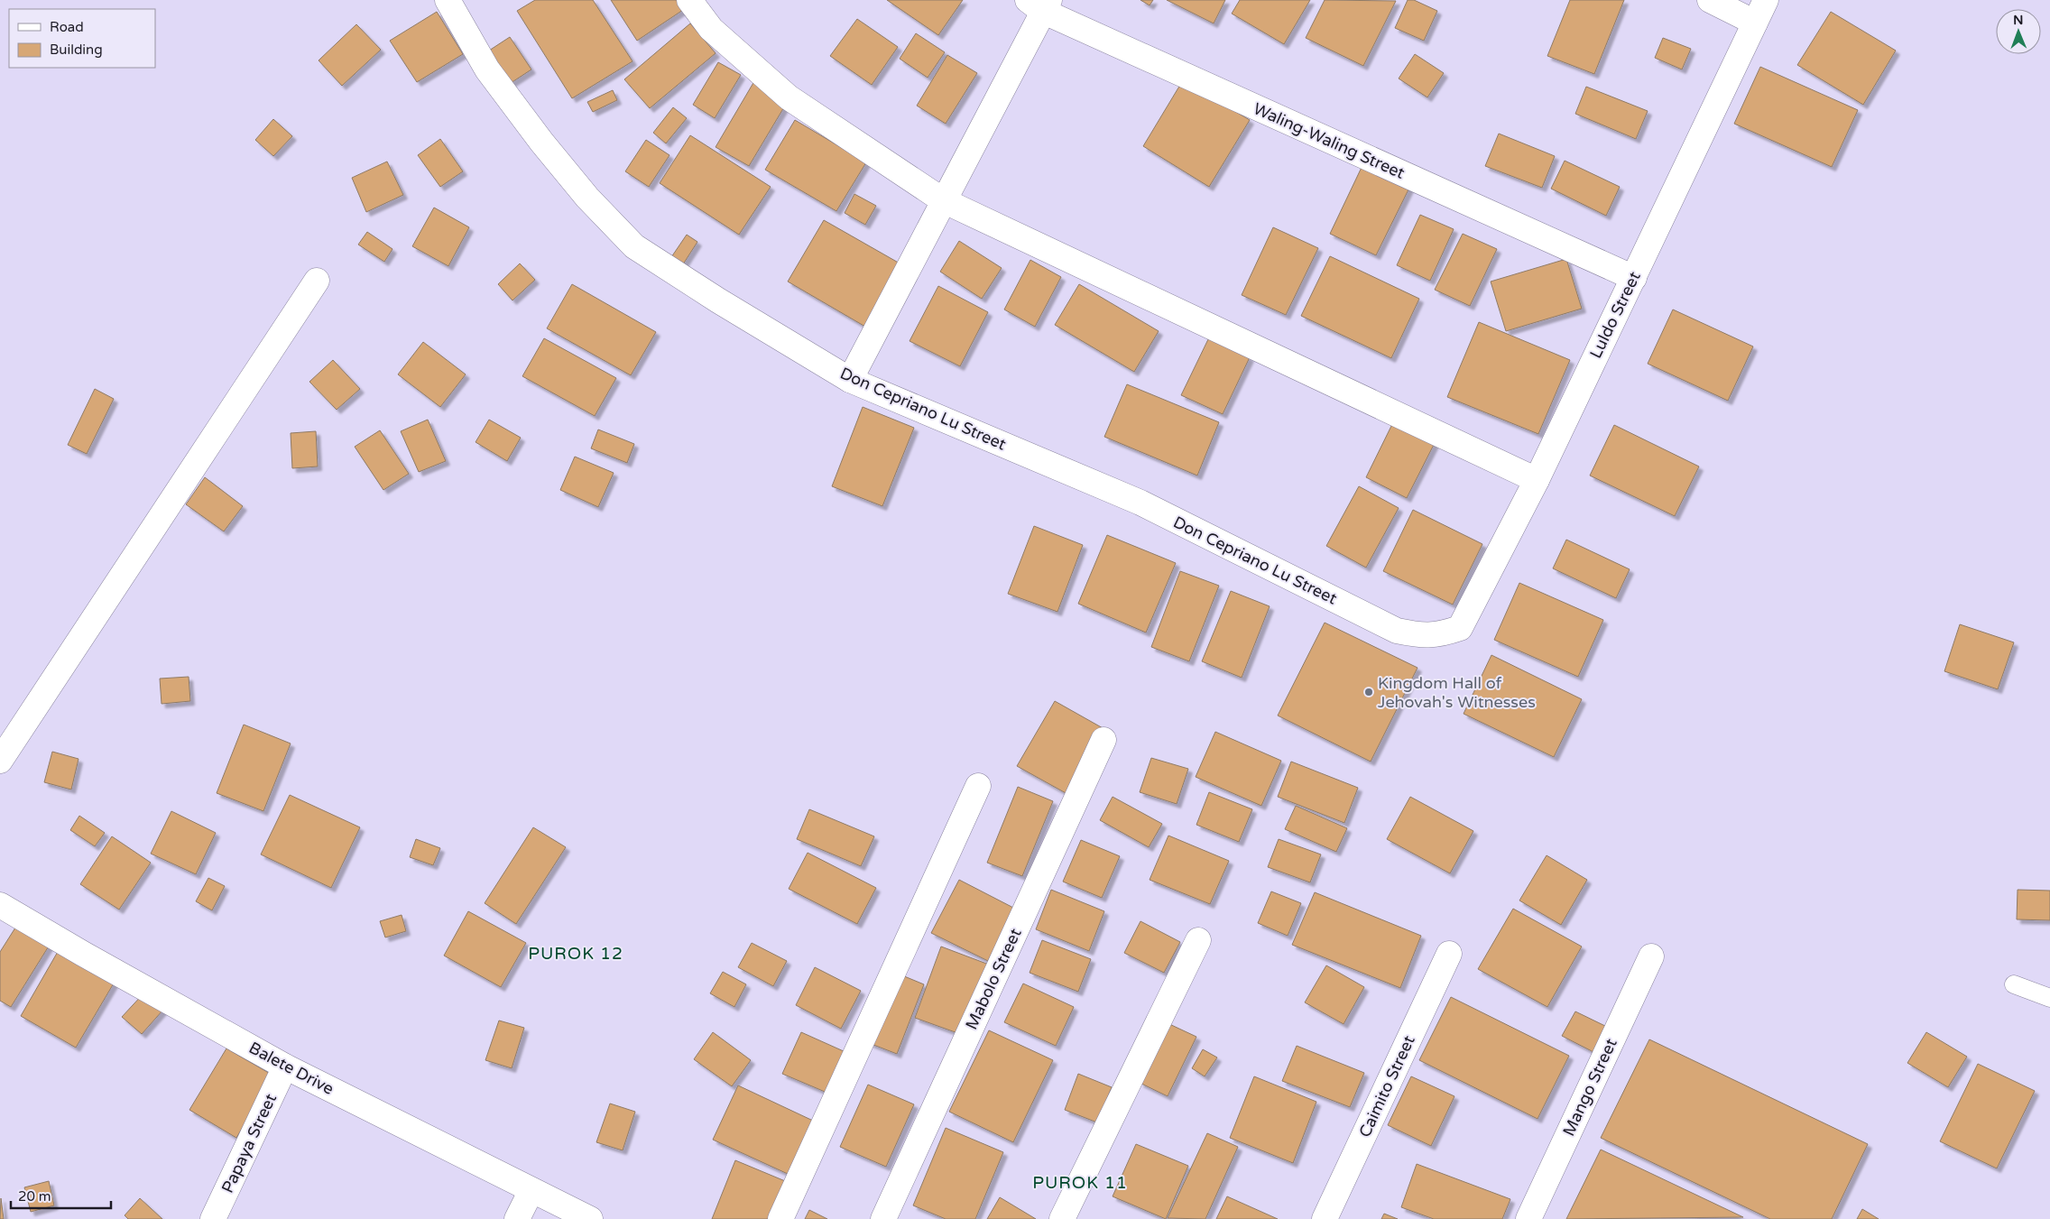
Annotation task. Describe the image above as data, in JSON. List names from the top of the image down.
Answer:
{
  "streets": {
    "street": [
      "Waling-Waling Street",
      "Luldo Street",
      "Don Cepriano Lu Street",
      "Mabolo Street",
      "Balete Drive",
      "Caimito Street",
      "Mango Street",
      "Papaya Street"
    ]
  },
  "crossings": [
    ["Waling-Waling Street", "Luldo Street"],
    ["Luldo Street", "Don Cepriano Lu Street"],
    ["Balete Drive", "Papaya Street"]
  ],
  "districts": ["PUROK 12", "PUROK 11"],
  "places": ["Kingdom Hall of Jehovah's Witnesses"],
  "legend": ["Road", "Building"],
  "scale_bar": "20 m",
  "north": "top"
}
